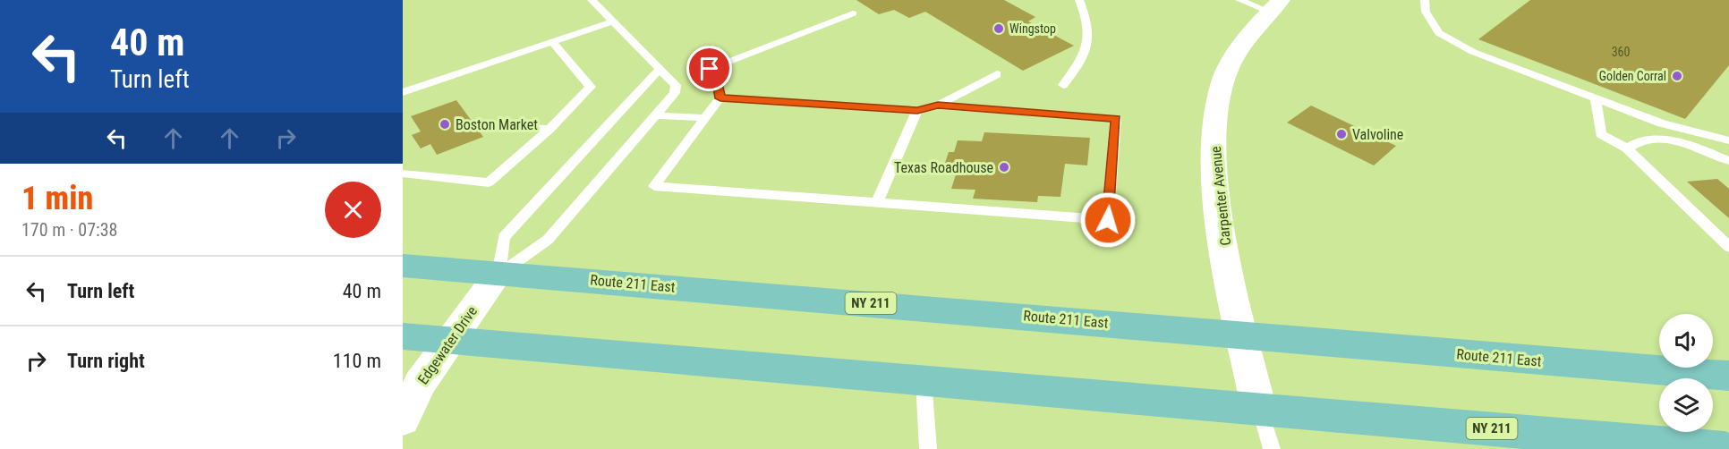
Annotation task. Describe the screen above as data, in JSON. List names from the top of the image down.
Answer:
{
  "streets": {
    "main road": ["Route 211 East", "NY 211"],
    "street": ["Carpenter Avenue", "Edgewater Drive"]
  },
  "crossings": [
    ["Carpenter Avenue", "Route 211 East"],
    ["Carpenter Avenue", "NY 211"],
    ["Route 211 East", "Edgewater Drive"],
    ["NY 211", "Edgewater Drive"]
  ],
  "places": [
    "Wingstop",
    "Golden Corral",
    "Boston Market",
    "Valvoline",
    "Texas Roadhouse"
  ],
  "house_numbers": ["360"],
  "page": {
    "turn": ["40 m", "Turn left"],
    "heading": ["1 min", "170 m · 07:38"],
    "list": [
      {
        "name": "Turn left",
        "value": "40 m"
      },
      {
        "name": "Turn right",
        "value": "110 m"
      }
    ]
  }
}
